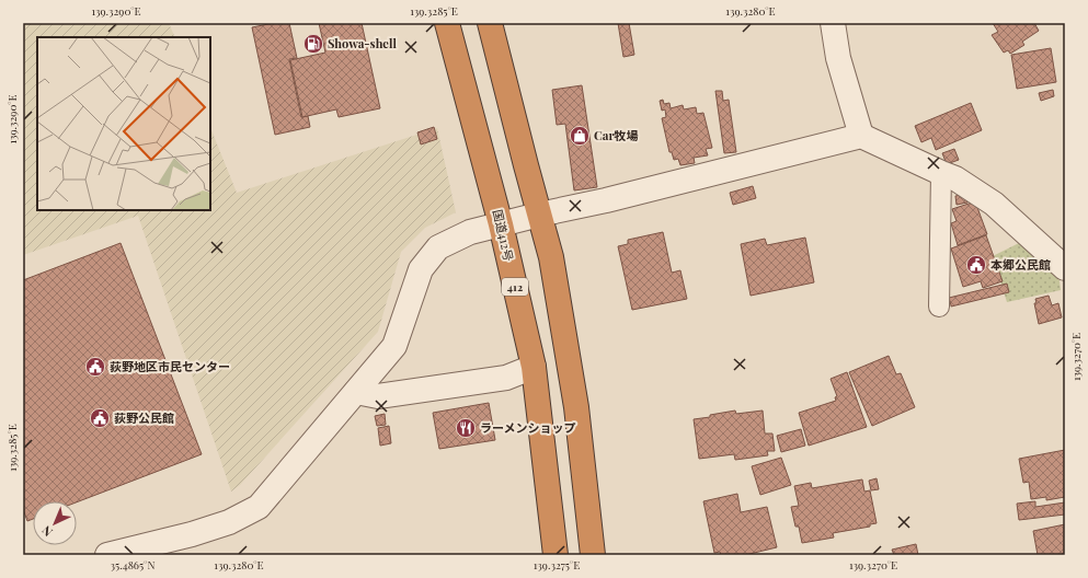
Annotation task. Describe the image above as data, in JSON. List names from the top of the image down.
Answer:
{
  "streets": {
    "highway": ["国道412号", "412"]
  },
  "places": {
    "fuel station": ["Showa-shell"],
    "shop": ["Car牧場"],
    "public building": ["本郷公民館", "荻野地区市民センター", "荻野公民館"],
    "restaurant": ["ラーメンショップ"]
  },
  "north": "bottom left",
  "coordinates": [
    "139.3290°E",
    "139.3285°E",
    "139.3280°E",
    "139.3270°E",
    "35.4865°N",
    "139.3275°E"
  ]
}
